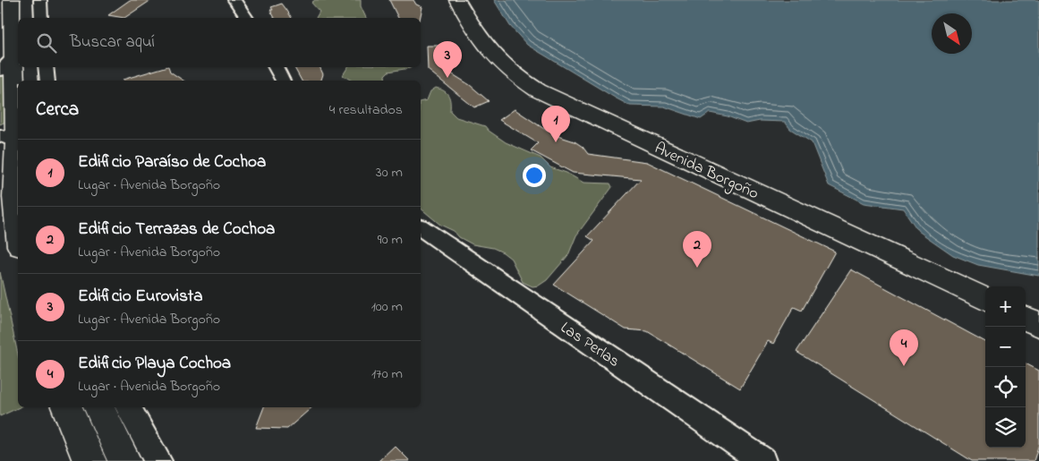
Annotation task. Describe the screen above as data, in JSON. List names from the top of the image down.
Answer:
{
  "streets": {
    "main road": ["Avenida Borgoño"],
    "street": ["Las Perlas"]
  },
  "north": "bottom right",
  "page": {
    "search": "Buscar aquí",
    "pins": [
      "3",
      "1",
      "2",
      "4"
    ],
    "heading": ["Cerca", "4 resultados"],
    "list": [
      {
        "mark": "1",
        "name": "Edificio Paraíso de Cochoa",
        "note": "Lugar · Avenida Borgoño",
        "value": "30 m"
      },
      {
        "mark": "2",
        "name": "Edificio Terrazas de Cochoa",
        "note": "Lugar · Avenida Borgoño",
        "value": "90 m"
      },
      {
        "mark": "3",
        "name": "Edificio Eurovista",
        "note": "Lugar · Avenida Borgoño",
        "value": "100 m"
      },
      {
        "mark": "4",
        "name": "Edificio Playa Cochoa",
        "note": "Lugar · Avenida Borgoño",
        "value": "170 m"
      }
    ],
    "map_buttons": ["+", "−"]
  }
}
